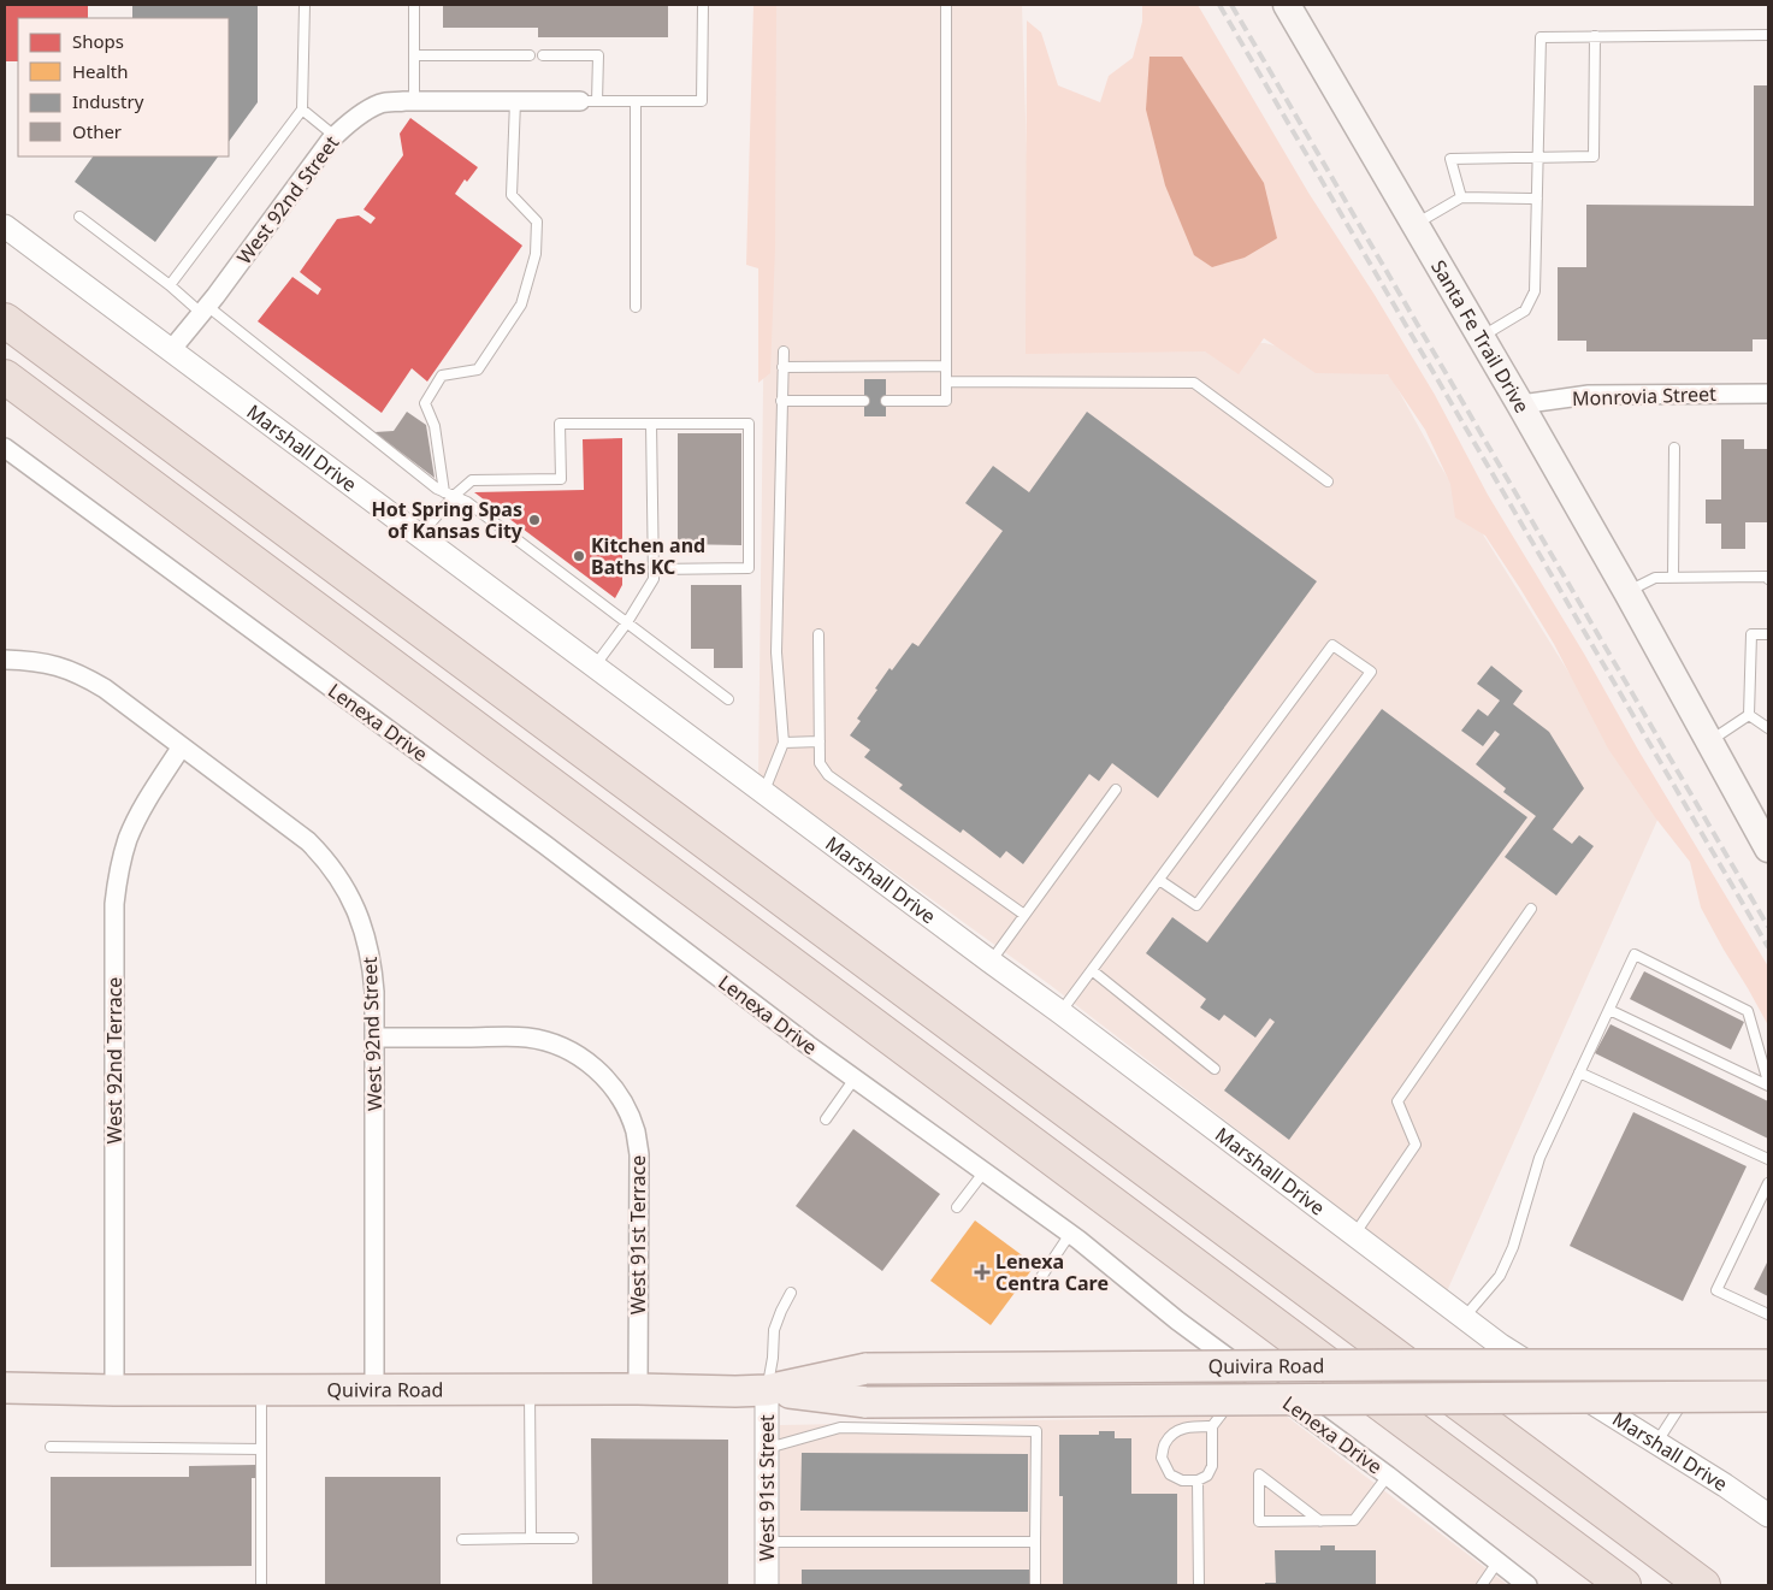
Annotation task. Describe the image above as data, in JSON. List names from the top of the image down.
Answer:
{
  "streets": {
    "main road": ["Santa Fe Trail Drive", "Quivira Road"],
    "street": [
      "West 92nd Street",
      "Monrovia Street",
      "Marshall Drive",
      "Lenexa Drive",
      "West 92nd Terrace",
      "West 91st Terrace",
      "West 91st Street"
    ]
  },
  "crossings": [
    ["West 92nd Street", "Marshall Drive"],
    ["West 92nd Street", "West 92nd Terrace"],
    ["West 92nd Street", "West 91st Terrace"],
    ["West 92nd Street", "Quivira Road"],
    ["Santa Fe Trail Drive", "Monrovia Street"],
    ["West 92nd Terrace", "Quivira Road"],
    ["West 91st Terrace", "Quivira Road"],
    ["Quivira Road", "West 91st Street"]
  ],
  "places": {
    "other": ["Hot Spring Spas of Kansas City", "Kitchen and Baths KC"],
    "health": ["Lenexa Centra Care"]
  },
  "legend": [
    "Shops",
    "Health",
    "Industry",
    "Other"
  ]
}
